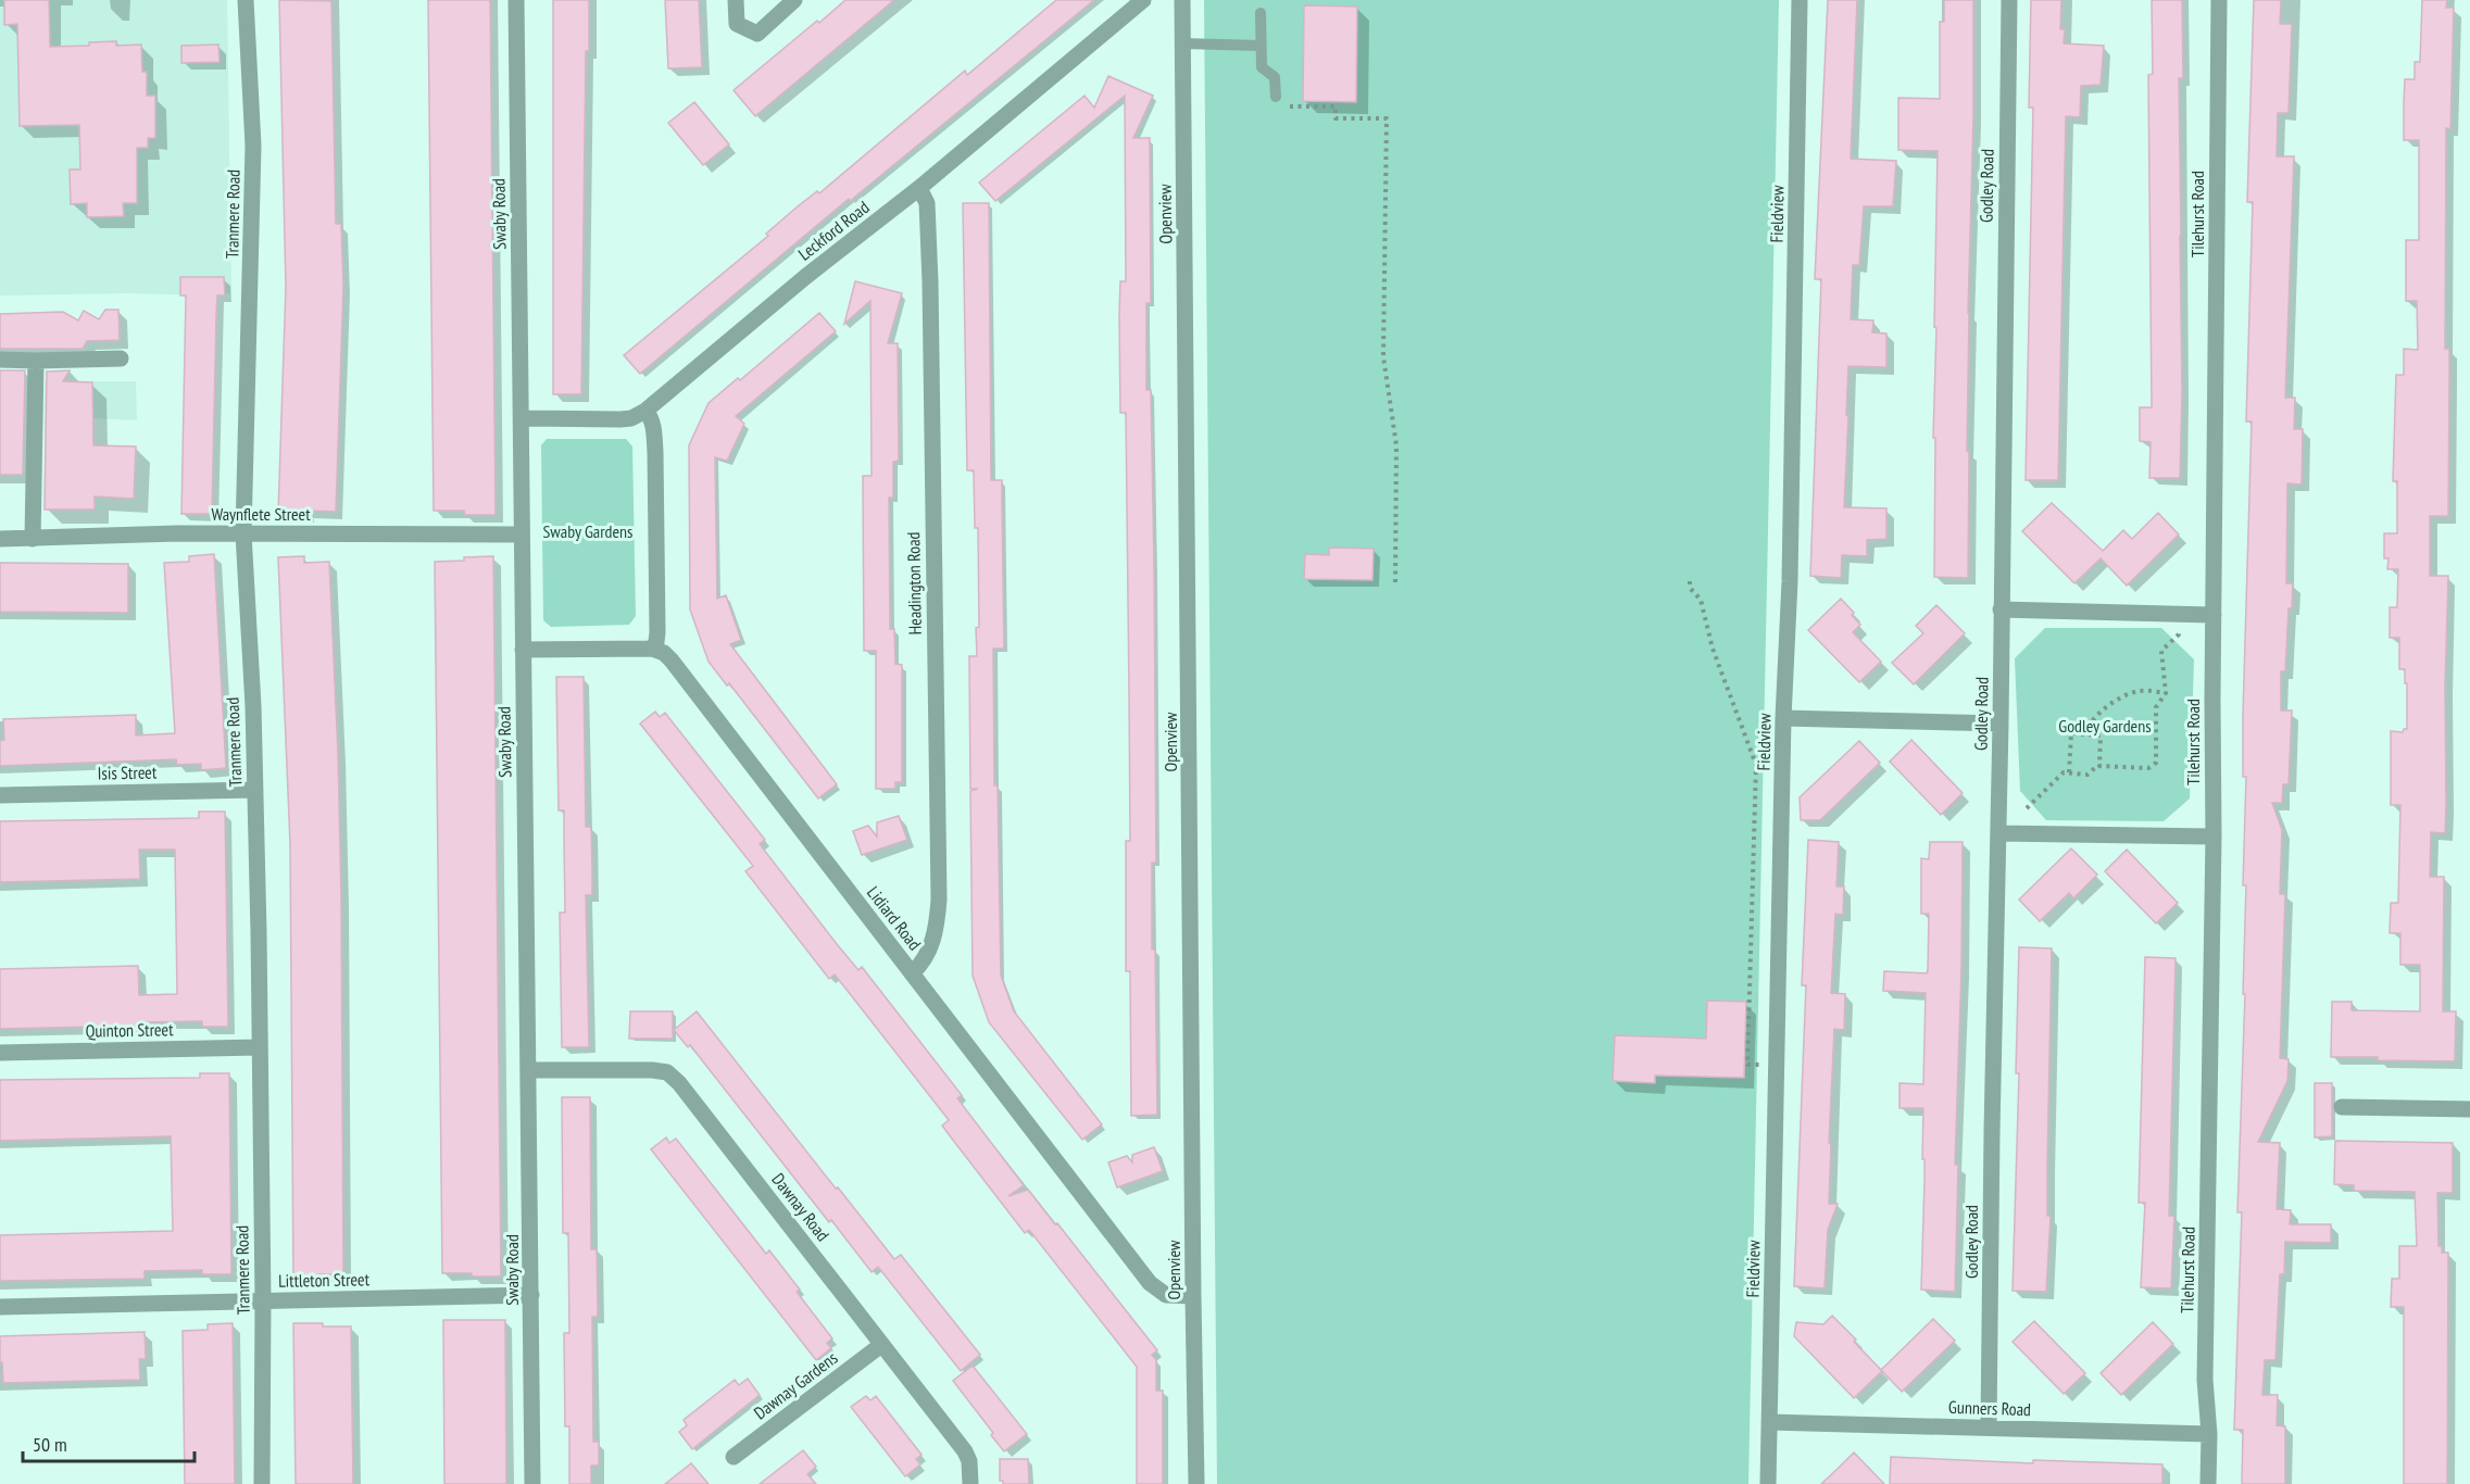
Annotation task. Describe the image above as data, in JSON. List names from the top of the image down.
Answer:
{
  "streets": {
    "street": [
      "Godley Road",
      "Tranmere Road",
      "Swaby Road",
      "Openview",
      "Fieldview",
      "Tilehurst Road",
      "Leckford Road",
      "Waynflete Street",
      "Headington Road",
      "Isis Street",
      "Lidiard Road",
      "Quinton Street",
      "Dawnay Road",
      "Littleton Street",
      "Dawnay Gardens",
      "Gunners Road"
    ]
  },
  "crossings": [
    ["Godley Road", "Gunners Road"],
    ["Tranmere Road", "Waynflete Street"],
    ["Tranmere Road", "Isis Street"],
    ["Tranmere Road", "Quinton Street"],
    ["Tranmere Road", "Littleton Street"],
    ["Swaby Road", "Leckford Road"],
    ["Swaby Road", "Waynflete Street"],
    ["Swaby Road", "Dawnay Road"],
    ["Swaby Road", "Littleton Street"],
    ["Openview", "Lidiard Road"],
    ["Fieldview", "Gunners Road"],
    ["Tilehurst Road", "Gunners Road"],
    ["Leckford Road", "Headington Road"],
    ["Headington Road", "Lidiard Road"],
    ["Dawnay Road", "Dawnay Gardens"]
  ],
  "parks": ["Swaby Gardens", "Godley Gardens"],
  "scale_bar": "50 m"
}
